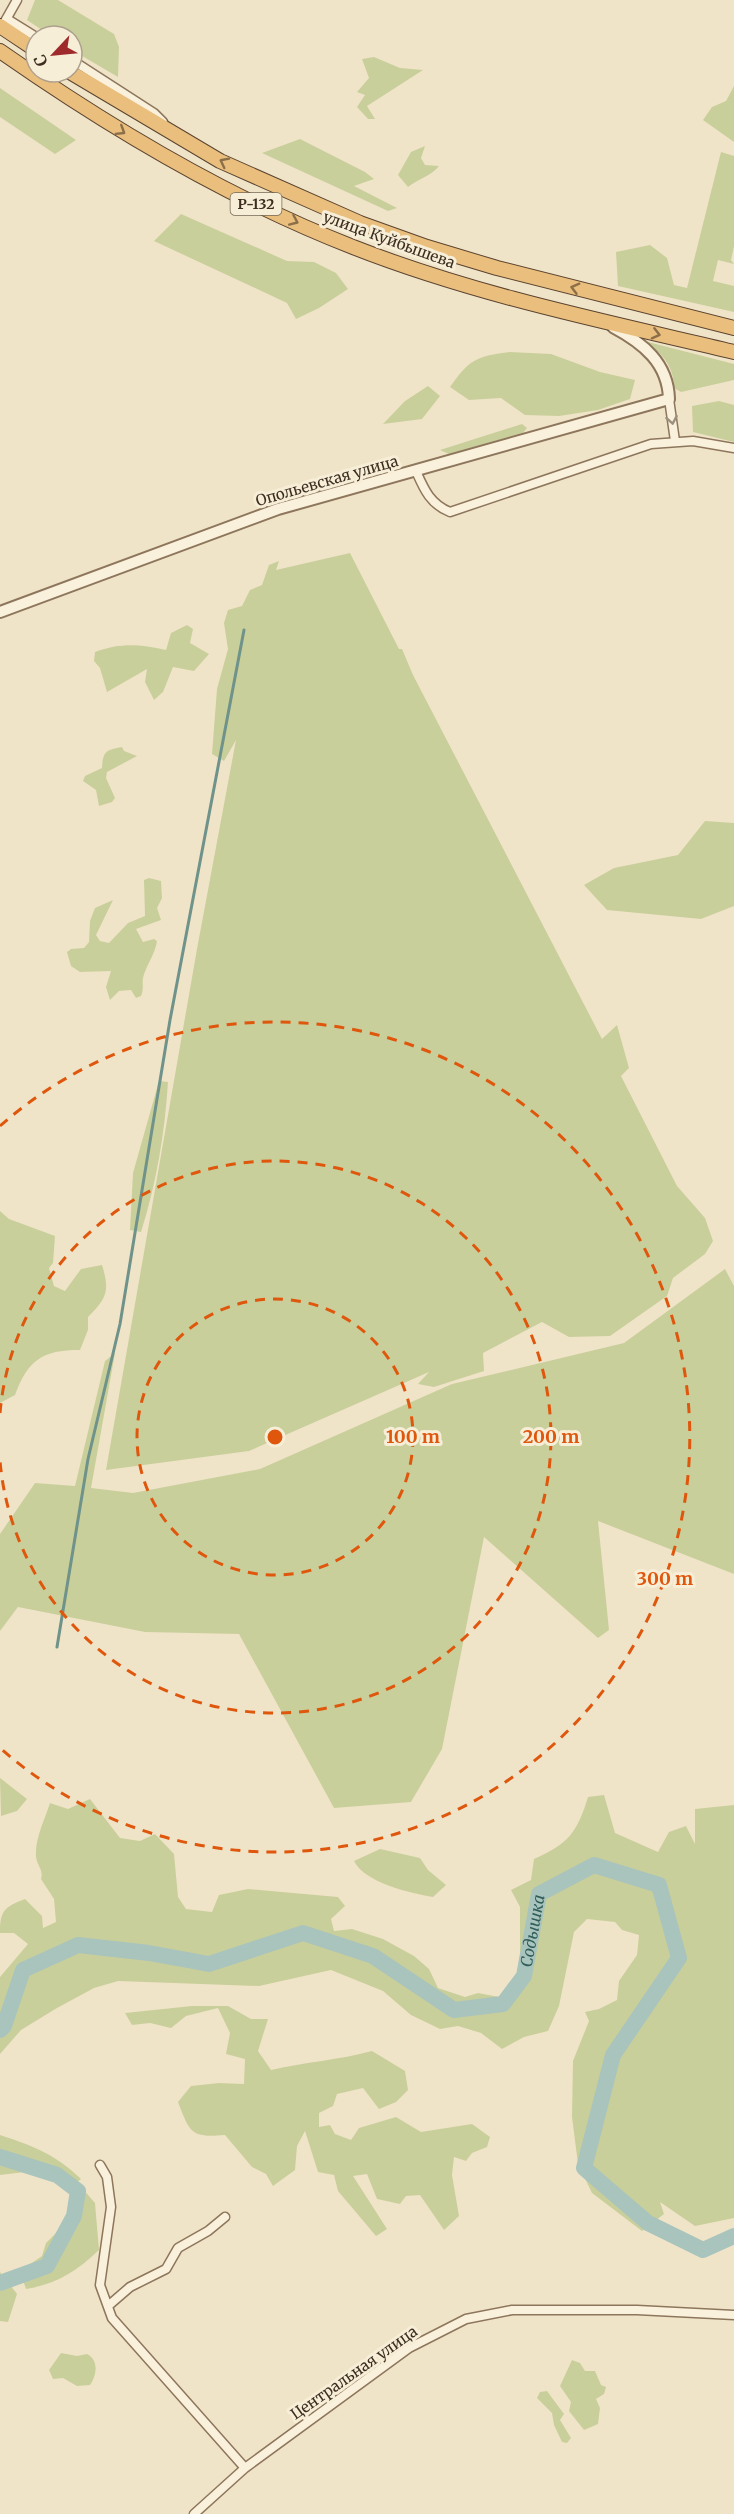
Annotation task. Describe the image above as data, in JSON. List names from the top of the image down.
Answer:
{
  "streets": {
    "highway": ["Р-132", "улица Куйбышева"],
    "street": ["Опольевская улица", "Центральная улица"]
  },
  "water": ["Содышка"],
  "north": "bottom left",
  "rings": ["100 m", "200 m", "300 m"]
}
